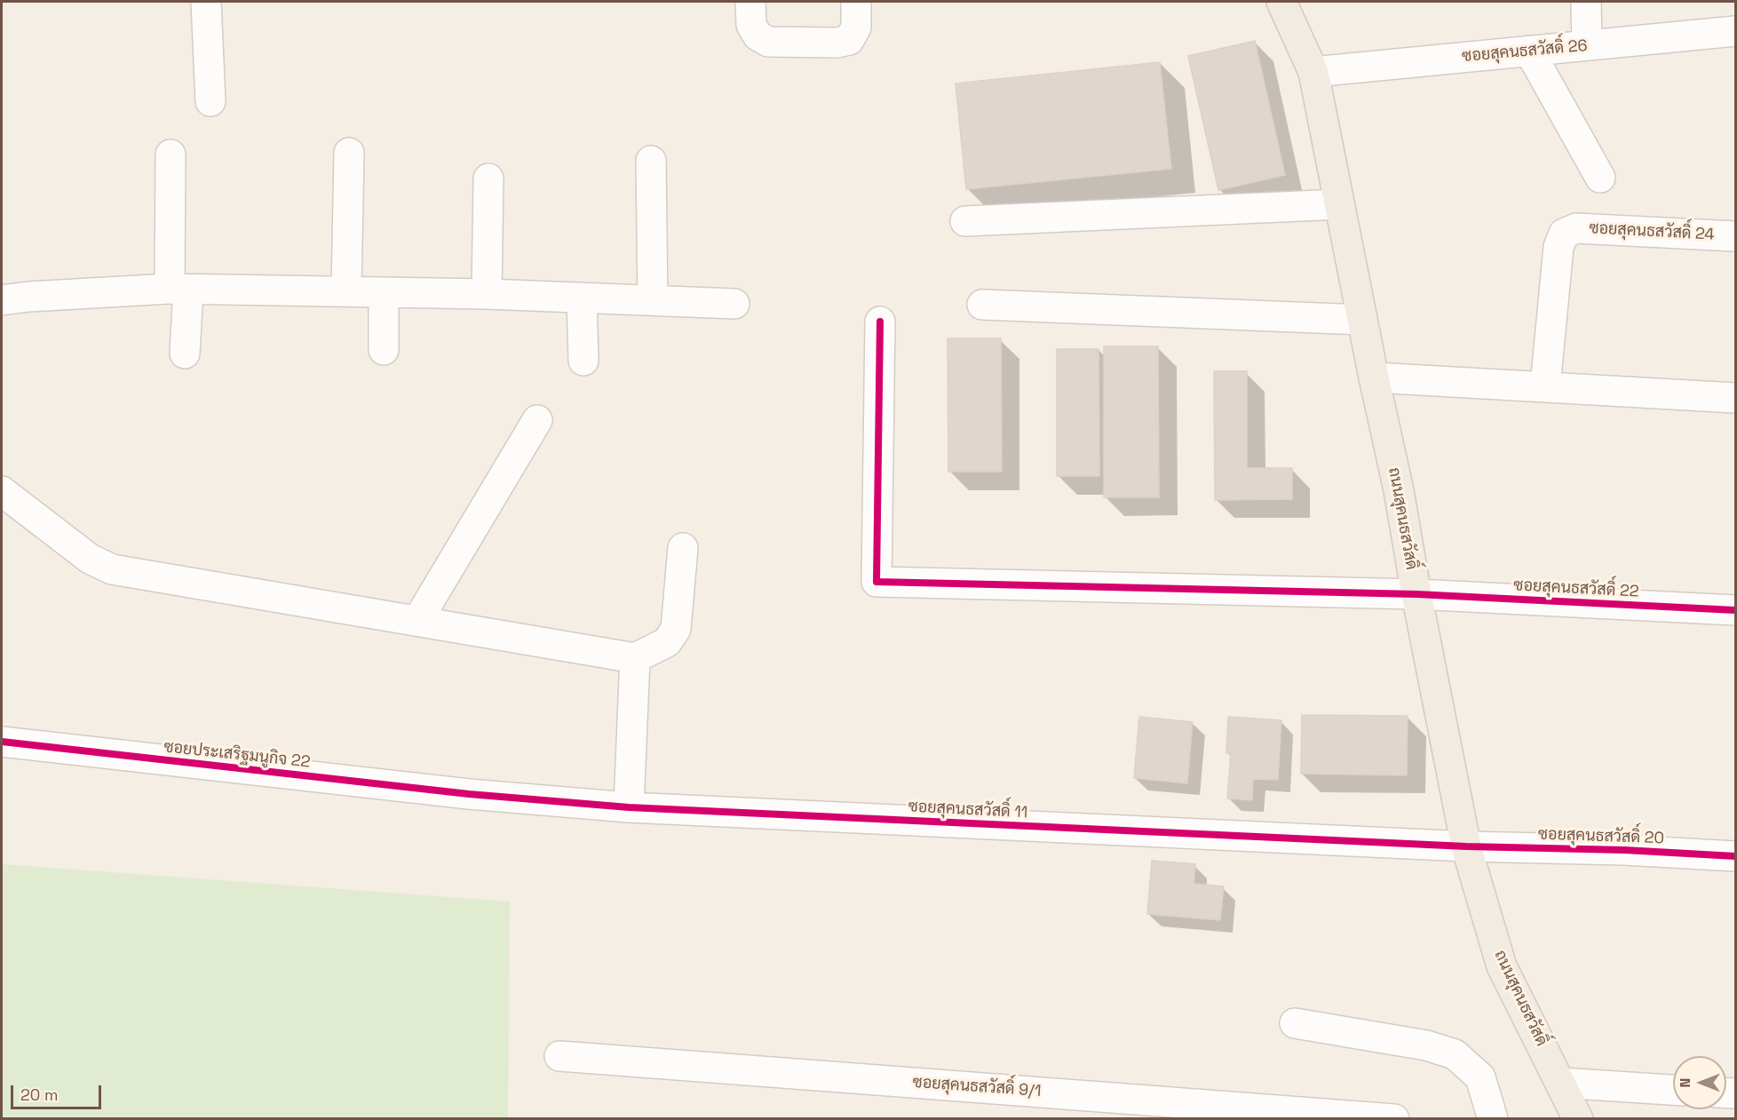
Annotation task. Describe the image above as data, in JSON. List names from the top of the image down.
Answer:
{
  "streets": {
    "main road": ["ถนนสุคนธสวัสดิ์"],
    "street": [
      "ซอยสุคนธสวัสดิ์ 26",
      "ซอยสุคนธสวัสดิ์ 24",
      "ซอยสุคนธสวัสดิ์ 22",
      "ซอยประเสริฐมนูกิจ 22",
      "ซอยสุคนธสวัสดิ์ 11",
      "ซอยสุคนธสวัสดิ์ 20",
      "ซอยสุคนธสวัสดิ์ 9/1"
    ]
  },
  "crossings": [
    ["ซอยสุคนธสวัสดิ์ 26", "ถนนสุคนธสวัสดิ์"],
    ["ถนนสุคนธสวัสดิ์", "ซอยสุคนธสวัสดิ์ 22"],
    ["ถนนสุคนธสวัสดิ์", "ซอยสุคนธสวัสดิ์ 11"],
    ["ถนนสุคนธสวัสดิ์", "ซอยสุคนธสวัสดิ์ 20"],
    ["ซอยประเสริฐมนูกิจ 22", "ซอยสุคนธสวัสดิ์ 11"],
    ["ซอยสุคนธสวัสดิ์ 11", "ซอยสุคนธสวัสดิ์ 20"]
  ],
  "scale_bar": "20 m",
  "north": "left"
}
